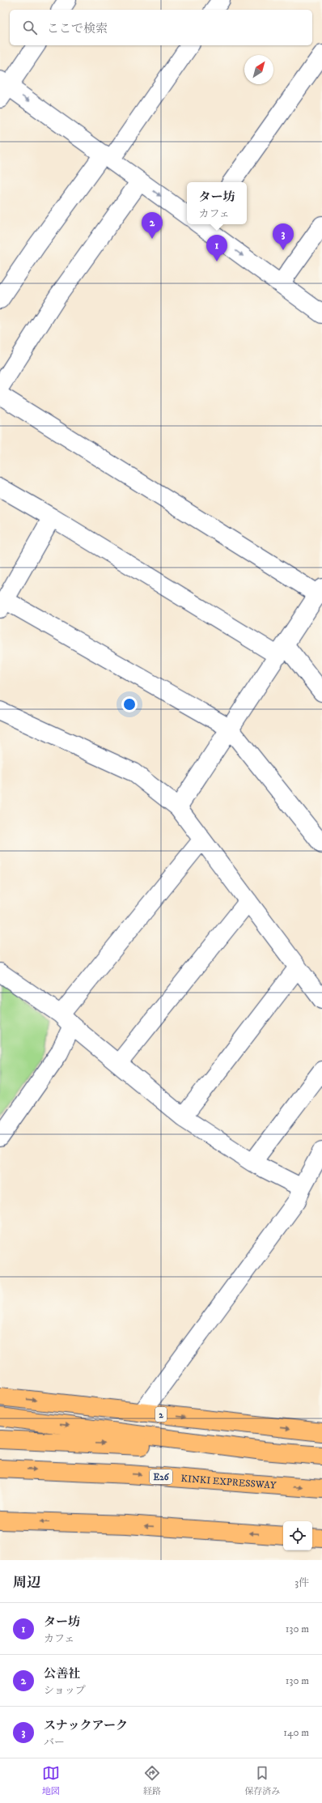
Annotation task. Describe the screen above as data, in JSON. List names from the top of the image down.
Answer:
{
  "streets": {
    "main road": ["2", "E26", "KINKI EXPRESSWAY"]
  },
  "north": "top right",
  "page": {
    "search": "ここで検索",
    "popup": ["ター坊", "カフェ"],
    "pins": ["2", "3", "1"],
    "heading": ["周辺", "3件"],
    "list": [
      {
        "mark": "1",
        "name": "ター坊",
        "note": "カフェ",
        "value": "130 m"
      },
      {
        "mark": "2",
        "name": "公善社",
        "note": "ショップ",
        "value": "130 m"
      },
      {
        "mark": "3",
        "name": "スナックアーク",
        "note": "バー",
        "value": "140 m"
      }
    ],
    "nav": ["地図", "経路", "保存済み"]
  }
}
